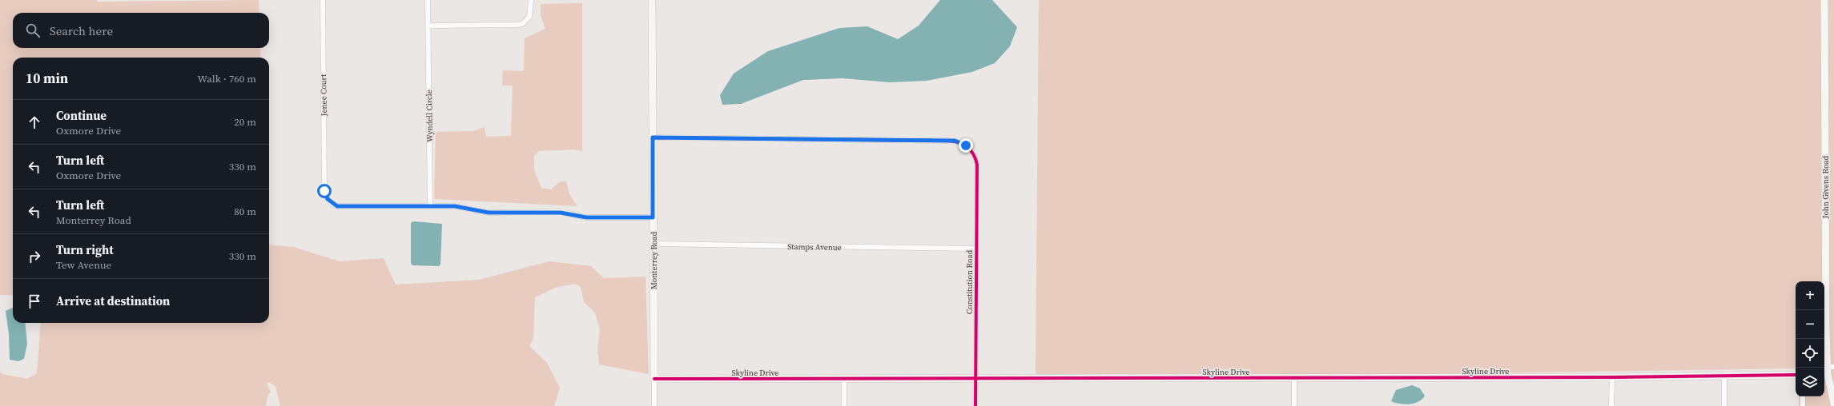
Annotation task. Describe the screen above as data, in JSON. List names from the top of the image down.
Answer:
{
  "streets": {
    "street": [
      "Jenee Court",
      "Wyndell Circle",
      "John Givens Road",
      "Stamps Avenue",
      "Monterrey Road",
      "Constitution Road",
      "Skyline Drive"
    ]
  },
  "crossings": [
    ["Jenee Court", "Wyndell Circle"],
    ["Stamps Avenue", "Monterrey Road"],
    ["Stamps Avenue", "Constitution Road"],
    ["Monterrey Road", "Constitution Road"],
    ["Monterrey Road", "Skyline Drive"],
    ["Constitution Road", "Skyline Drive"]
  ],
  "page": {
    "search": "Search here",
    "heading": ["10 min", "Walk · 760 m"],
    "list": [
      ["Continue", "Oxmore Drive", "20 m"],
      ["Turn left", "Oxmore Drive", "330 m"],
      ["Turn left", "Monterrey Road", "80 m"],
      ["Turn right", "Tew Avenue", "330 m"],
      "Arrive at destination"
    ],
    "map_buttons": ["+", "−"]
  }
}
